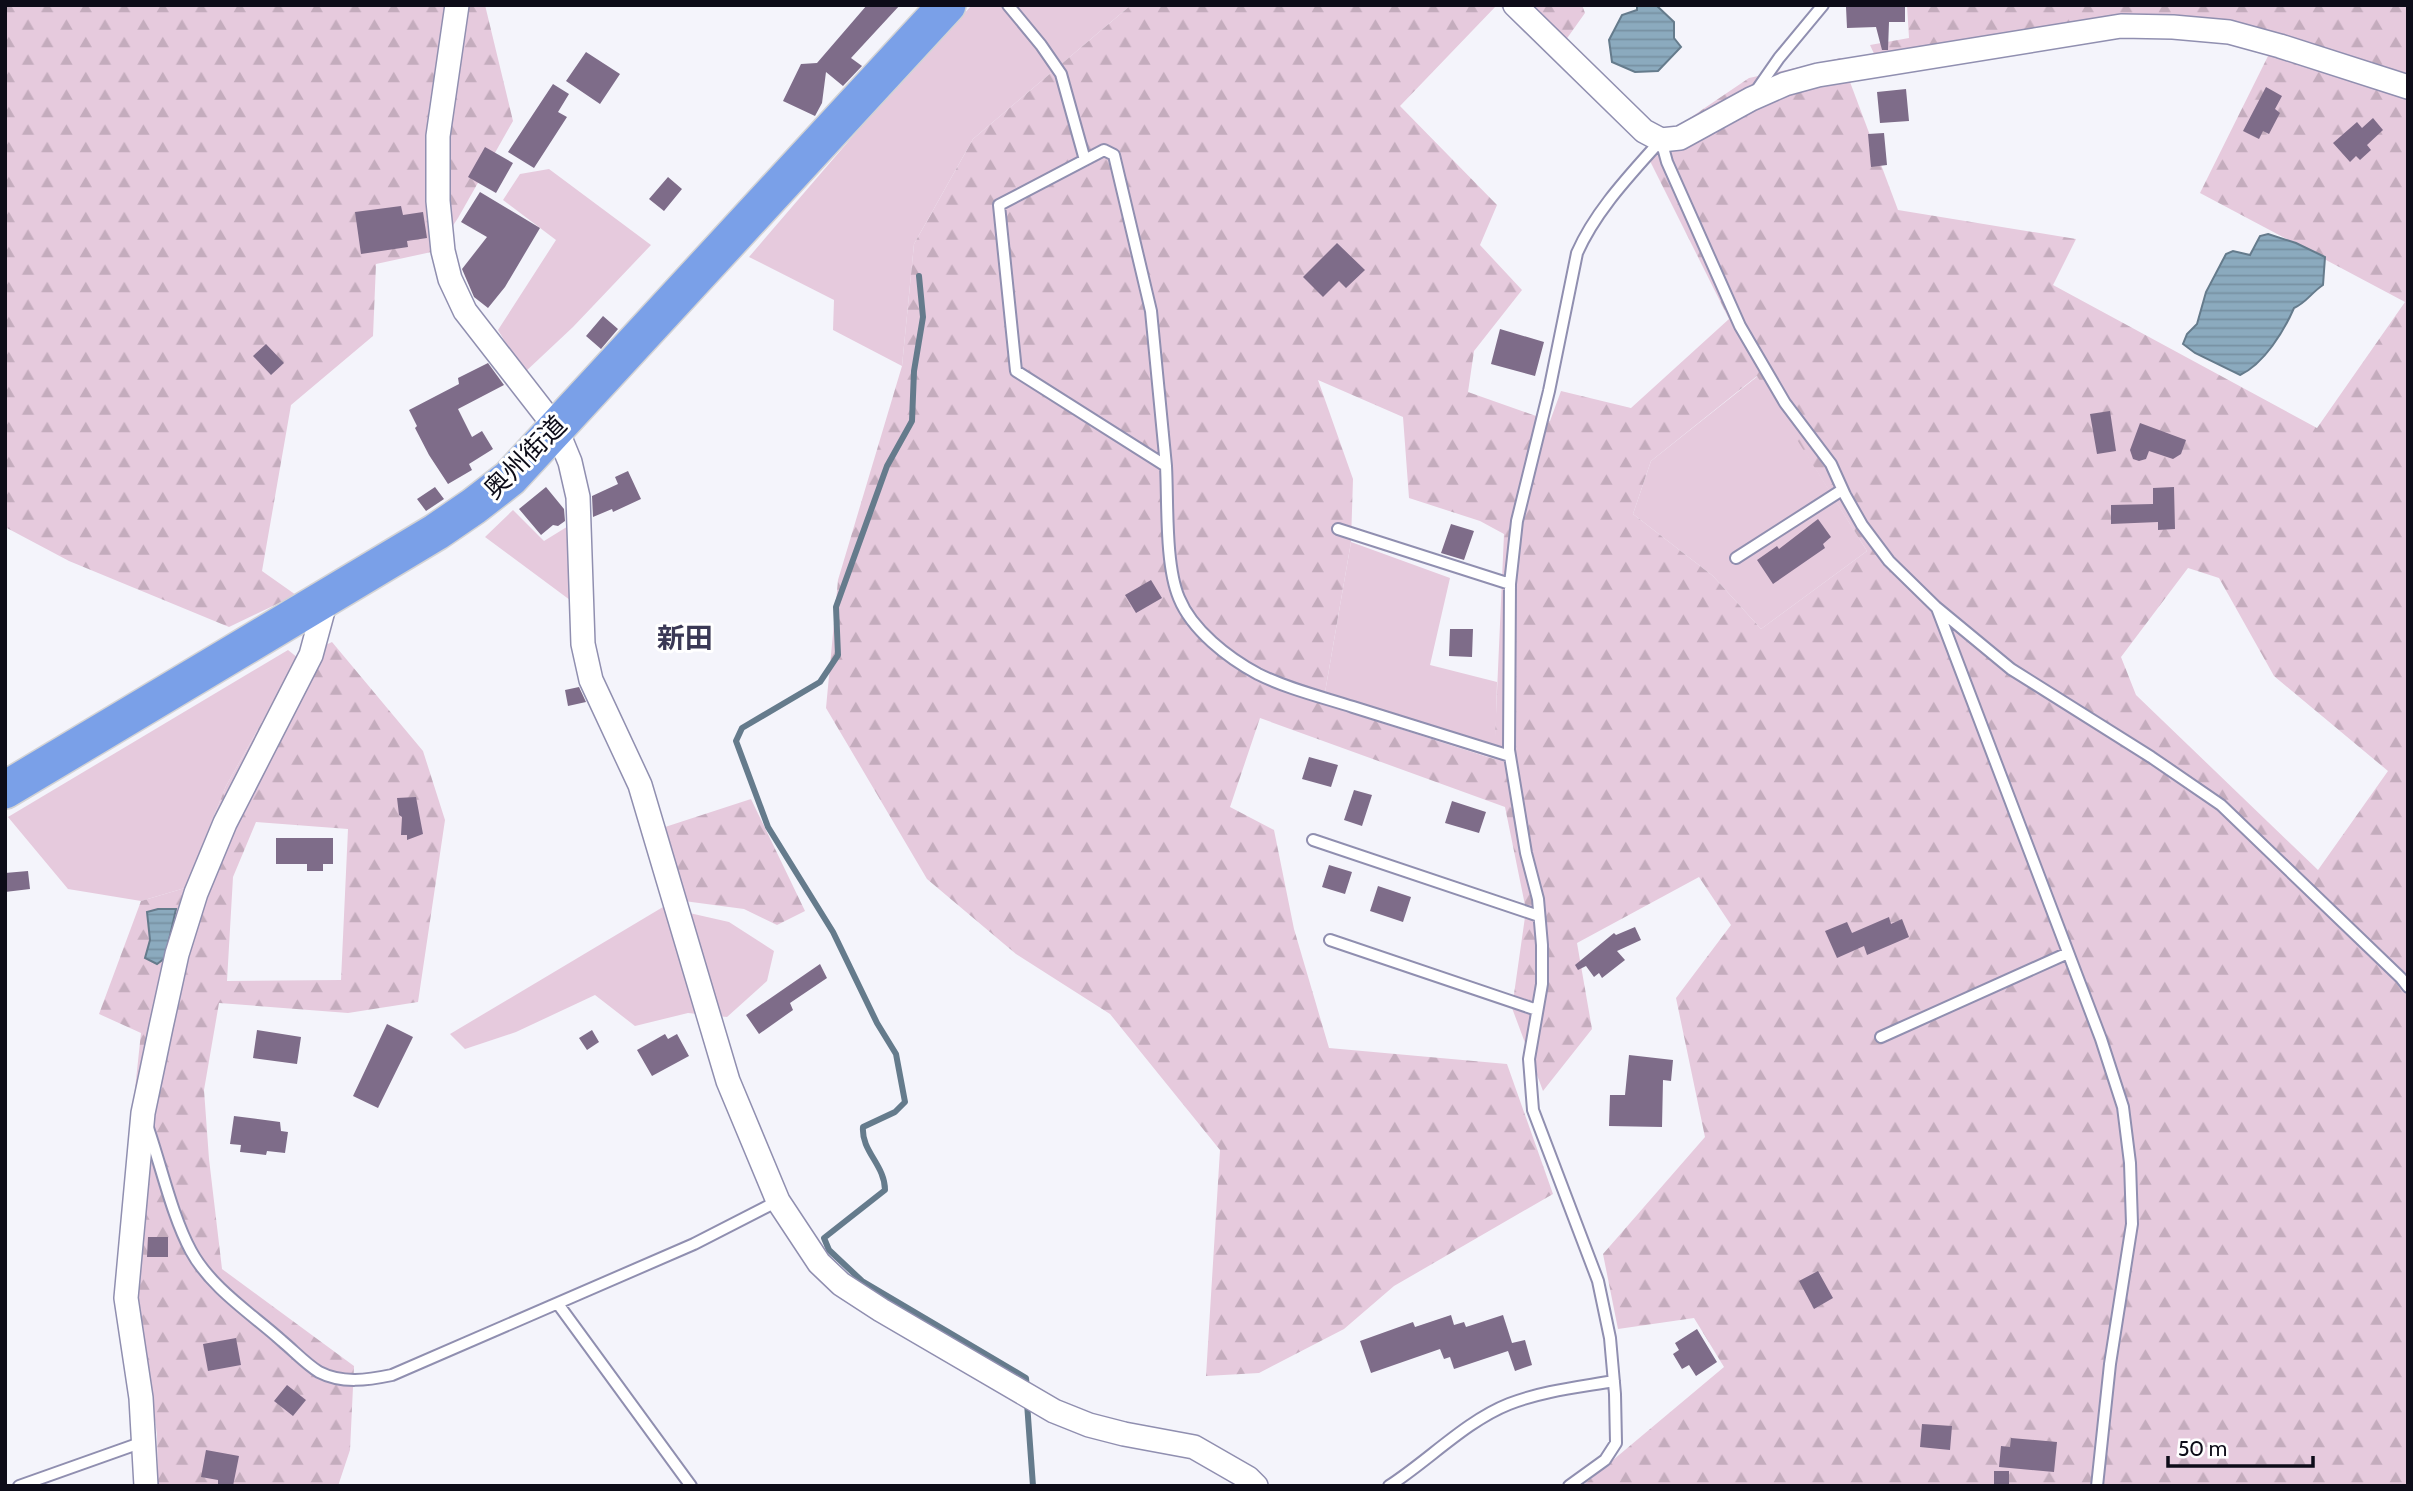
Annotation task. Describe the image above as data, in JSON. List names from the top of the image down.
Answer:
{
  "streets": {
    "highway": ["奥州街道"]
  },
  "districts": ["新田"],
  "scale_bar": "50 m"
}
